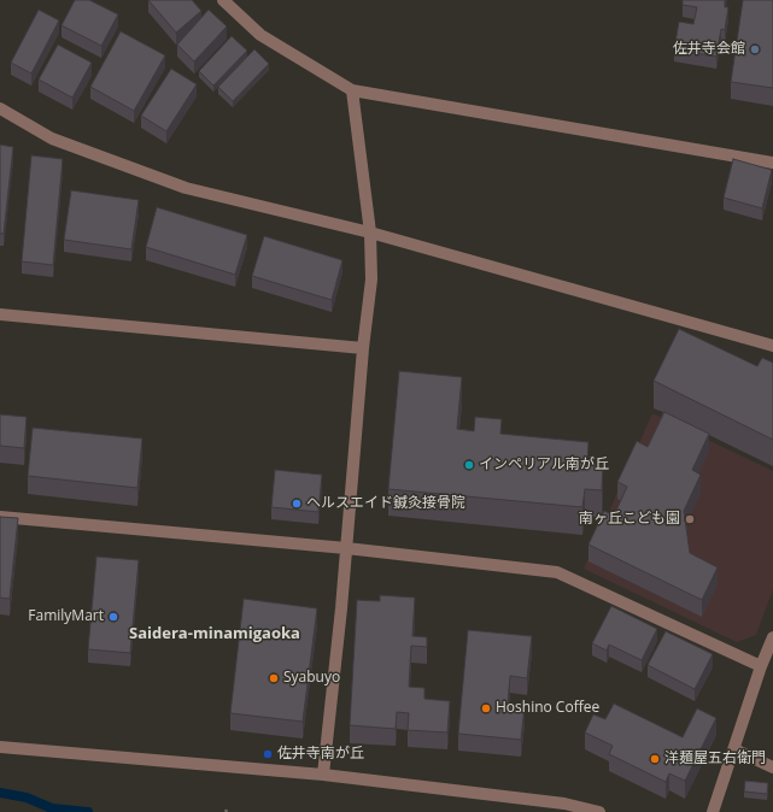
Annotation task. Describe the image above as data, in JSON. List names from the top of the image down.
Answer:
{
  "districts": ["Saidera-minamigaoka"],
  "places": [
    "佐井寺会館",
    "インペリアル南が丘",
    "ヘルスエイド鍼灸接骨院",
    "南ヶ丘こども園",
    "FamilyMart",
    "Syabuyo",
    "Hoshino Coffee",
    "佐井寺南が丘",
    "洋麺屋五右衛門"
  ]
}
